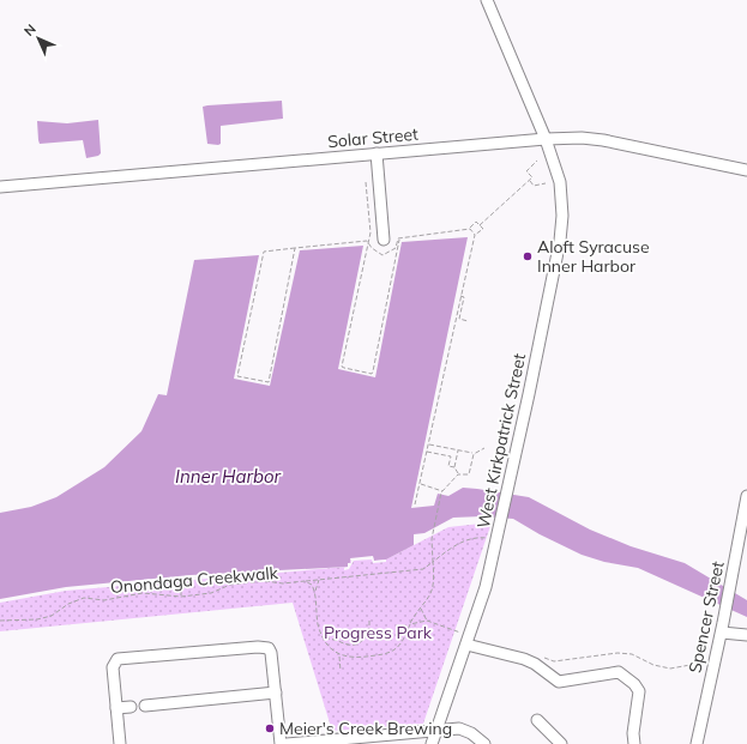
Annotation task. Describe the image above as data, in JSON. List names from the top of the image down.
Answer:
{
  "streets": {
    "street": ["Solar Street", "West Kirkpatrick Street", "Spencer Street"],
    "path": ["Onondaga Creekwalk"]
  },
  "crossings": [
    ["Solar Street", "West Kirkpatrick Street"],
    ["West Kirkpatrick Street", "Onondaga Creekwalk"]
  ],
  "water": ["Inner Harbor"],
  "parks": ["Progress Park"],
  "places": ["Aloft Syracuse Inner Harbor", "Meier's Creek Brewing"],
  "north": "top left"
}
